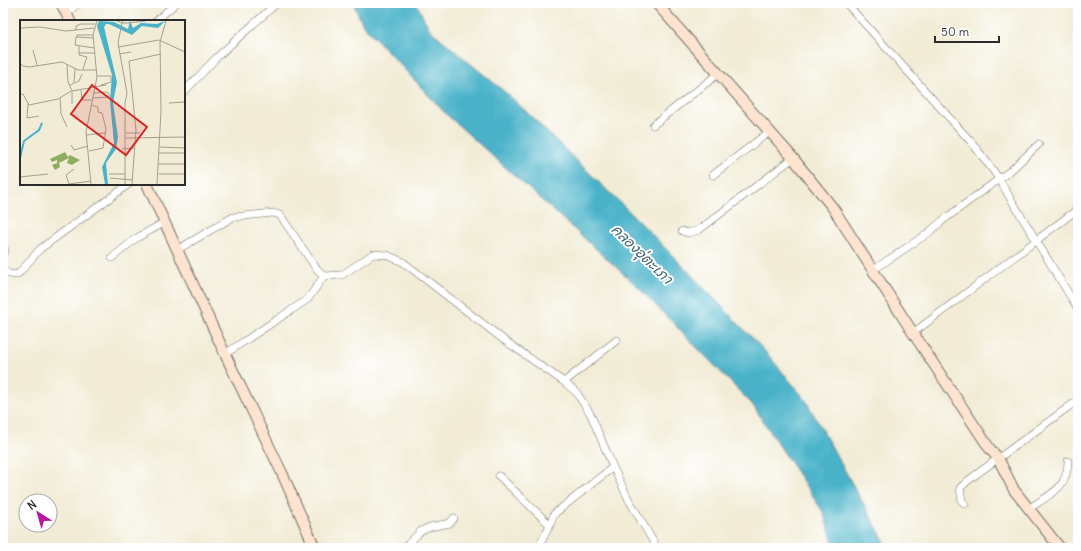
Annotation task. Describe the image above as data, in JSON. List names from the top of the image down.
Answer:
{
  "water": ["คลองอุ่ตะเภา"],
  "scale_bar": "50 m",
  "north": "top left"
}
